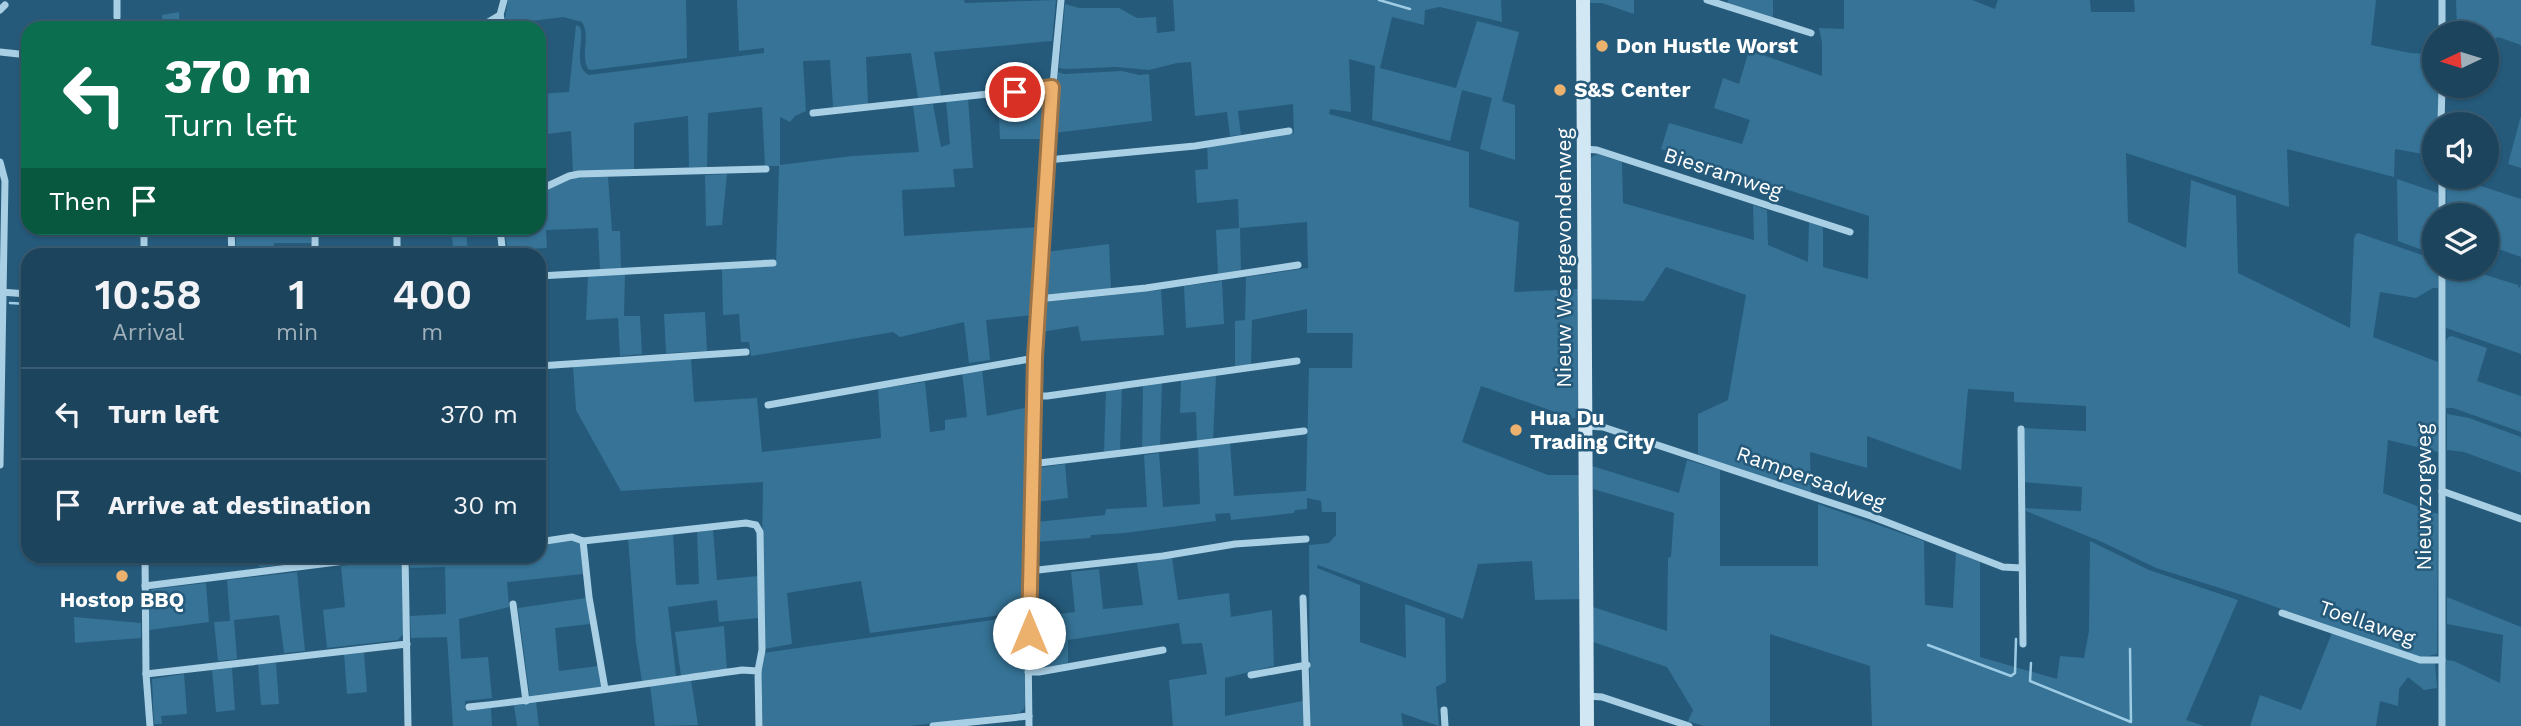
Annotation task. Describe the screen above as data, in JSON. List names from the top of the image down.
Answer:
{
  "streets": {
    "street": [
      "Biesramweg",
      "Nieuw Weergevondenweg",
      "Rampersadweg",
      "Nieuwzorgweg",
      "Toellaweg"
    ]
  },
  "crossings": [
    ["Biesramweg", "Nieuw Weergevondenweg"],
    ["Nieuw Weergevondenweg", "Rampersadweg"],
    ["Nieuwzorgweg", "Toellaweg"]
  ],
  "places": [
    "Don Hustle Worst",
    "S&S Center",
    "Hua Du Trading City",
    "Hostop BBQ"
  ],
  "north": "left",
  "page": {
    "turn": ["370 m", "Turn left"],
    "then": "Then",
    "eta": [
      "10:58",
      "Arrival",
      "1",
      "min",
      "400",
      "m"
    ],
    "list": [
      {
        "name": "Turn left",
        "value": "370 m"
      },
      {
        "name": "Arrive at destination",
        "value": "30 m"
      }
    ]
  }
}
